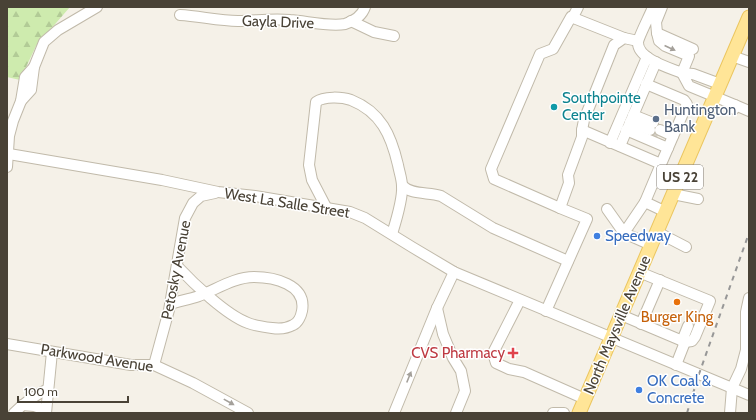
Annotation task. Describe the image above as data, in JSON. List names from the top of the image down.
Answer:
{
  "streets": {
    "main road": ["US 22", "North Maysville Avenue"],
    "street": [
      "Gayla Drive",
      "West La Salle Street",
      "Petosky Avenue",
      "Parkwood Avenue"
    ]
  },
  "crossings": [
    ["West La Salle Street", "Petosky Avenue"],
    ["West La Salle Street", "North Maysville Avenue"],
    ["Petosky Avenue", "Parkwood Avenue"]
  ],
  "one_way": ["Parkwood Avenue"],
  "places": {
    "other": [
      "Southpointe Center",
      "Huntington Bank",
      "Speedway",
      "Burger King",
      "OK Coal & Concrete"
    ],
    "health": ["CVS Pharmacy"]
  },
  "scale_bar": "100 m"
}
